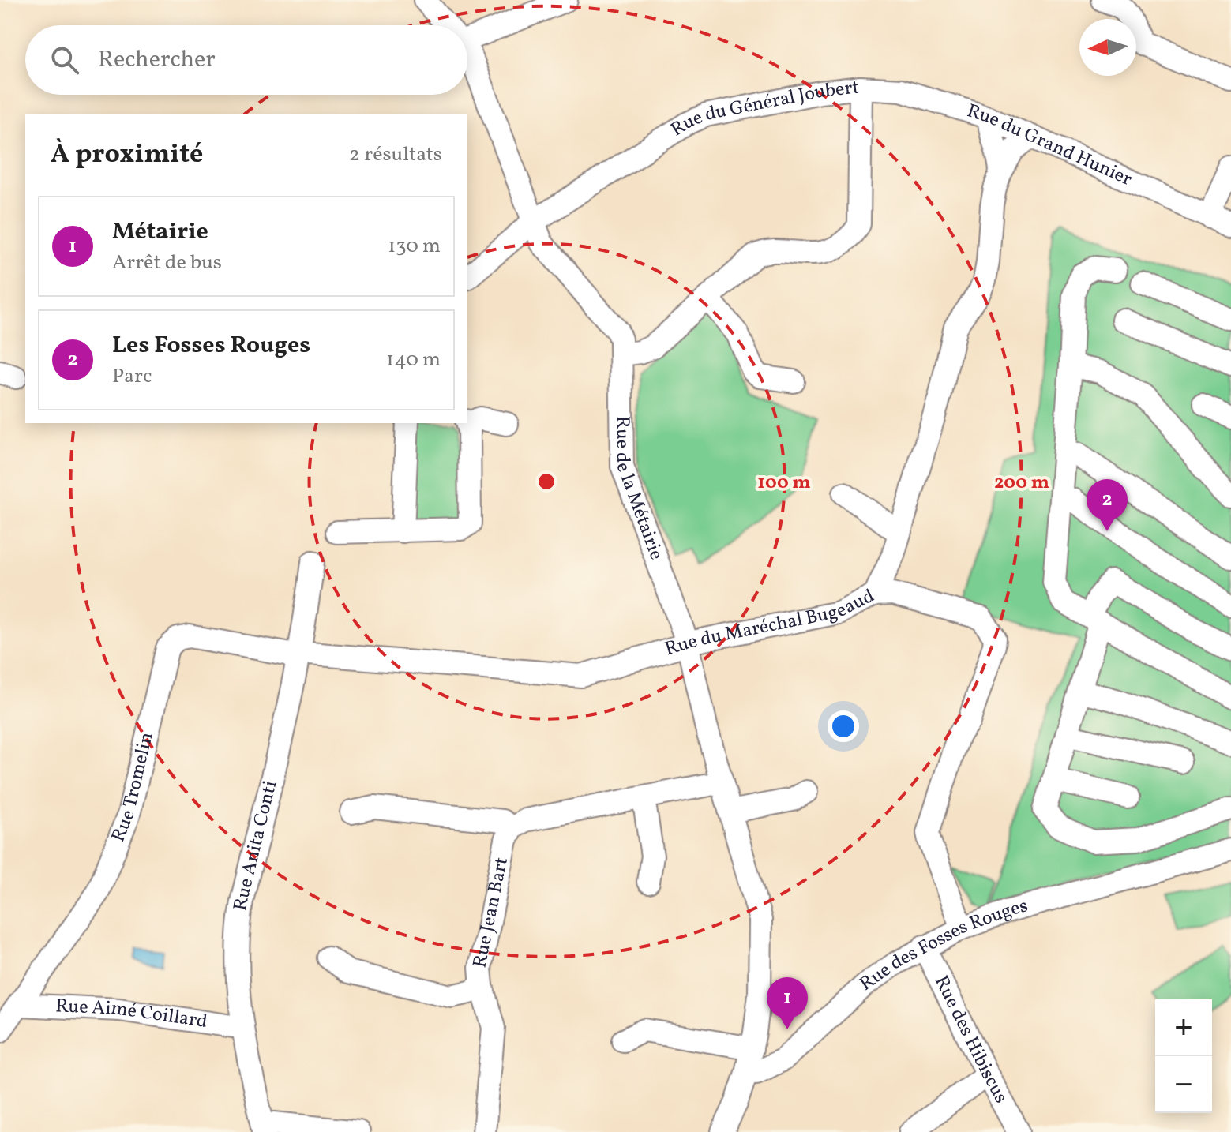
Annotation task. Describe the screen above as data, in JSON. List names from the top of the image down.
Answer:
{
  "streets": {
    "street": [
      "Rue du Général Joubert",
      "Rue du Grand Hunier",
      "Rue de la Métairie",
      "Rue du Maréchal Bugeaud",
      "Rue Tromelin",
      "Rue Anita Conti",
      "Rue Jean Bart",
      "Rue des Fosses Rouges",
      "Rue Aimé Coillard",
      "Rue des Hibiscus"
    ]
  },
  "crossings": [
    ["Rue du Général Joubert", "Rue du Grand Hunier"],
    ["Rue du Général Joubert", "Rue de la Métairie"],
    ["Rue du Grand Hunier", "Rue du Maréchal Bugeaud"],
    ["Rue de la Métairie", "Rue du Maréchal Bugeaud"],
    ["Rue de la Métairie", "Rue des Fosses Rouges"],
    ["Rue du Maréchal Bugeaud", "Rue Tromelin"],
    ["Rue du Maréchal Bugeaud", "Rue Anita Conti"],
    ["Rue Tromelin", "Rue Anita Conti"],
    ["Rue Tromelin", "Rue Aimé Coillard"],
    ["Rue Anita Conti", "Rue Aimé Coillard"],
    ["Rue des Fosses Rouges", "Rue des Hibiscus"]
  ],
  "north": "left",
  "page": {
    "search": "Rechercher",
    "heading": ["À proximité", "2 résultats"],
    "list": [
      {
        "mark": "1",
        "name": "Métairie",
        "note": "Arrêt de bus",
        "value": "130 m"
      },
      {
        "mark": "2",
        "name": "Les Fosses Rouges",
        "note": "Parc",
        "value": "140 m"
      }
    ],
    "pins": ["2", "1"],
    "map_buttons": ["+", "−"]
  },
  "rings": ["100 m", "200 m"]
}
